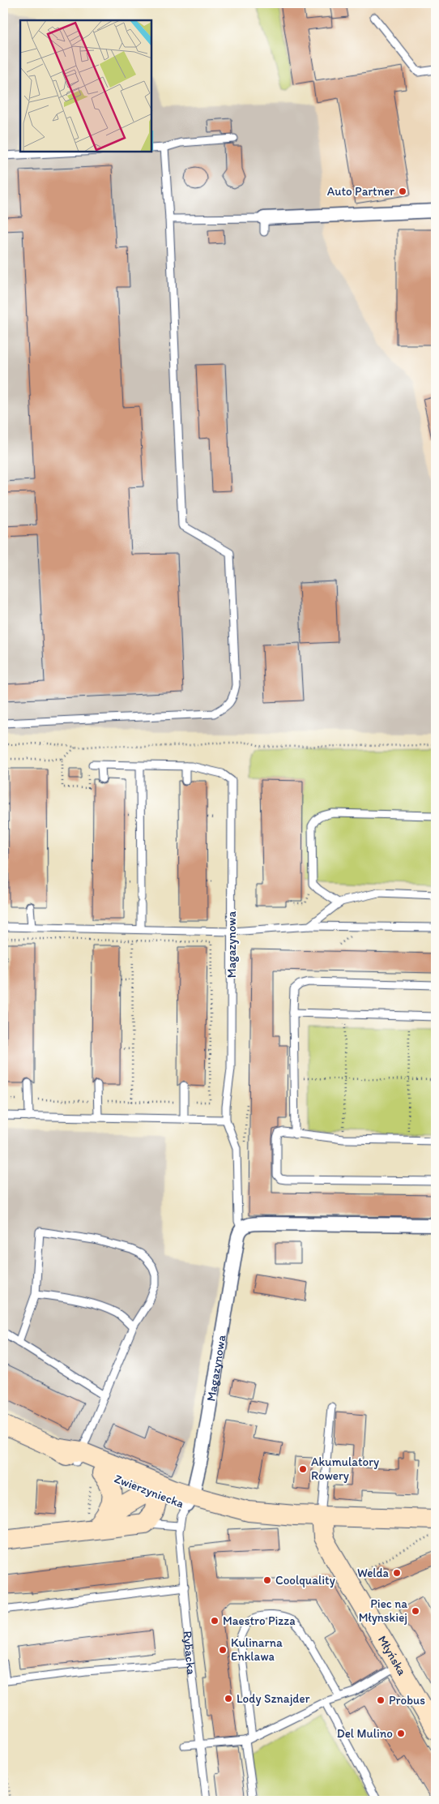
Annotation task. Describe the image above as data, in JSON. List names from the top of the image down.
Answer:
{
  "streets": {
    "street": ["Magazynowa", "Zwierzyniecka", "Młyńska"],
    "lane": ["Rybacka"]
  },
  "crossings": [
    ["Magazynowa", "Zwierzyniecka"],
    ["Magazynowa", "Rybacka"],
    ["Zwierzyniecka", "Rybacka"],
    ["Zwierzyniecka", "Młyńska"]
  ],
  "places": [
    "Auto Partner",
    "Akumulatory Rowery",
    "Welda",
    "Coolquality",
    "Piec na Młynskiej",
    "Maestro Pizza",
    "Kulinarna Enklawa",
    "Lody Sznajder",
    "Probus",
    "Del Mulino"
  ]
}
